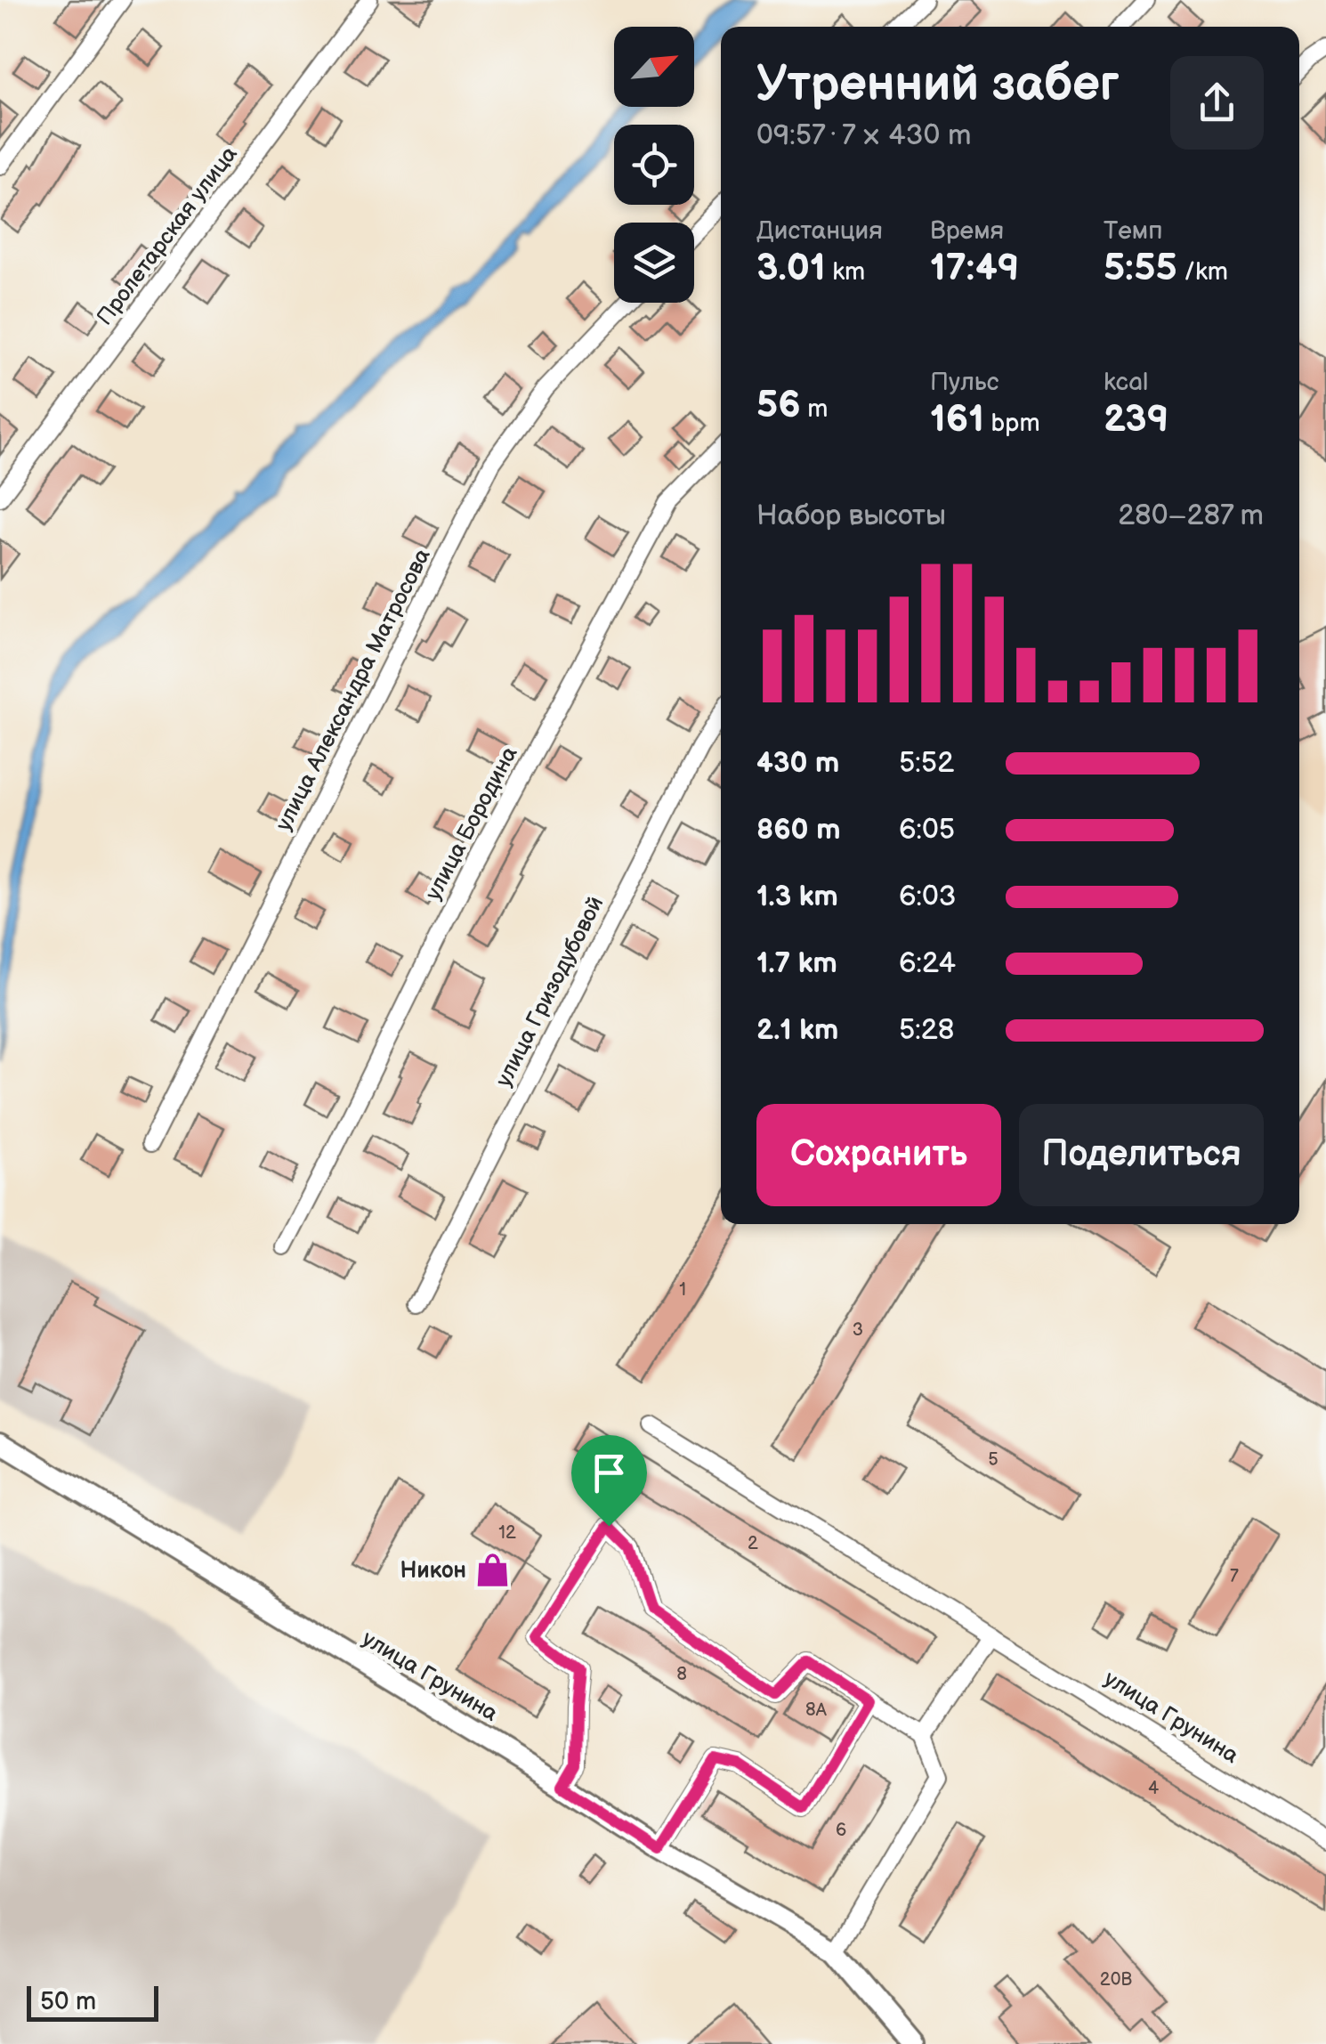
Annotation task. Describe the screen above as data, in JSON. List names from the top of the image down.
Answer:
{
  "streets": {
    "street": [
      "Пролетарская улица",
      "улица Александра Матросова",
      "улица Бородина",
      "улица Гризодубовой",
      "улица Грунина"
    ]
  },
  "places": {
    "shop": ["Никон"]
  },
  "house_numbers": [
    "1",
    "3",
    "5",
    "12",
    "2",
    "7",
    "8",
    "8А",
    "4",
    "6",
    "20В"
  ],
  "scale_bar": "50 m",
  "north": "top right",
  "page": {
    "heading": ["Утренний забег", "09:57 · 7 × 430 m"],
    "stats": [
      ["Дистанция", "3.01 km"],
      ["Время", "17:49"],
      ["Темп", "5:55 /km"],
      ["56 m"],
      ["Пульс", "161 bpm"],
      ["kcal", "239"]
    ],
    "chart": ["Набор высоты", "280–287 m"],
    "list": [
      {
        "name": "430 m",
        "note": "5:52"
      },
      {
        "name": "860 m",
        "note": "6:05"
      },
      {
        "name": "1.3 km",
        "note": "6:03"
      },
      {
        "name": "1.7 km",
        "note": "6:24"
      },
      {
        "name": "2.1 km",
        "note": "5:28"
      }
    ],
    "buttons": ["Сохранить", "Поделиться"],
    "scale": "50 m"
  }
}
